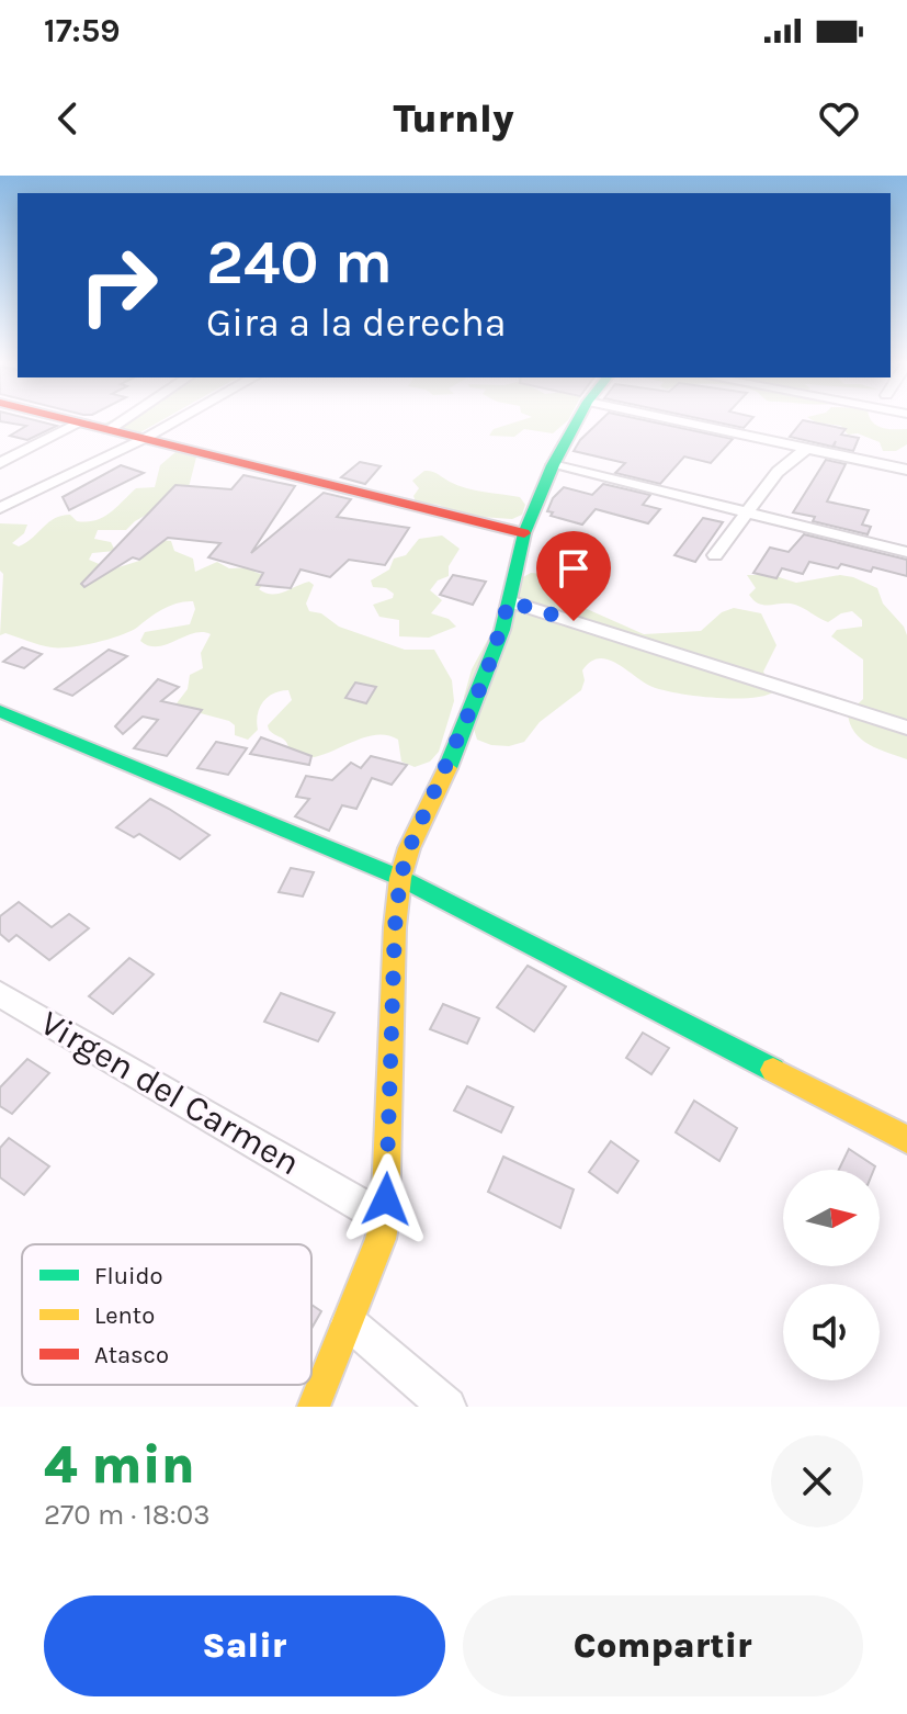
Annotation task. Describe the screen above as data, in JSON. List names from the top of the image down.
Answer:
{
  "streets": {
    "street": ["Virgen del Carmen"]
  },
  "legend": ["Fluido", "Lento", "Atasco"],
  "north": "right",
  "page": {
    "status": "17:59",
    "header": "Turnly",
    "turn": ["240 m", "Gira a la derecha"],
    "heading": ["4 min", "270 m · 18:03"],
    "buttons": ["Salir", "Compartir"]
  }
}
